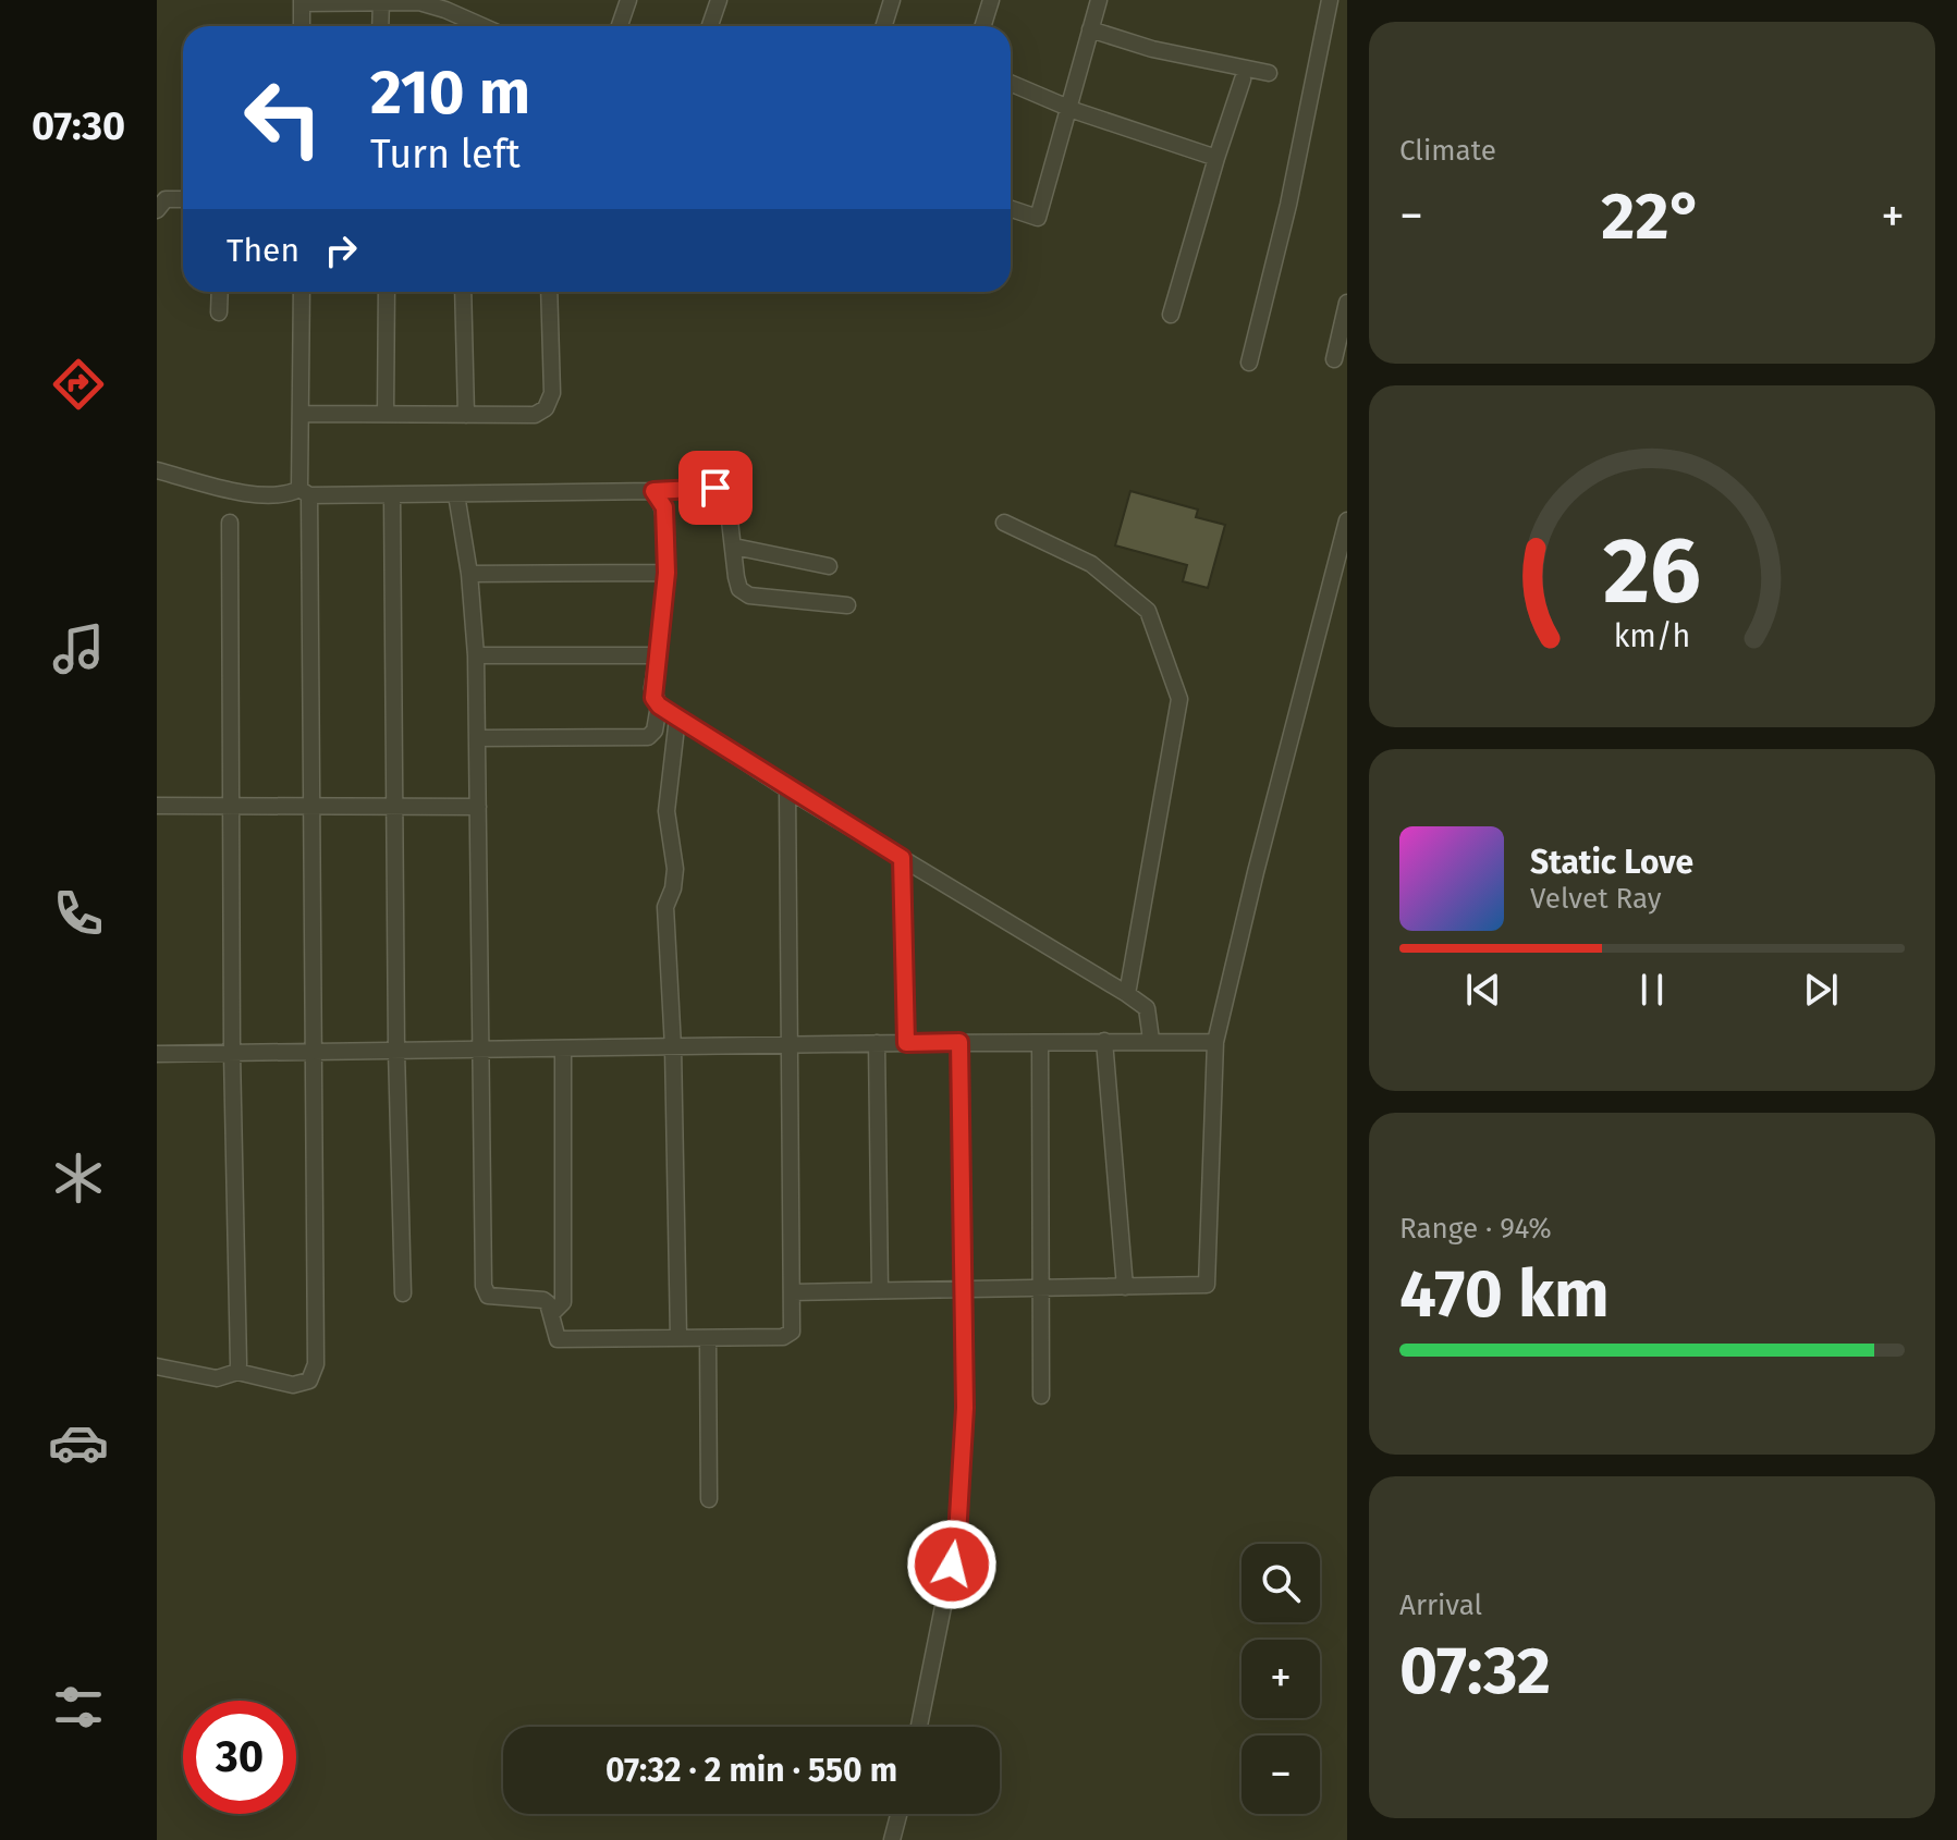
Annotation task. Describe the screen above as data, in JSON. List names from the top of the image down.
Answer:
{
  "page": {
    "tabs": "07:30",
    "tile": [
      "Climate",
      ["Range · 94%", "470 km"],
      ["Arrival", "07:32"]
    ],
    "turn": ["210 m", "Turn left"],
    "heat": ["−", "22°", "+"],
    "then": "Then",
    "song": ["Static Love", "Velvet Ray"],
    "map_buttons": ["+", "−"],
    "limit": "30",
    "trip": "07:32 · 2 min · 550 m",
    "gauge": ["26", "km/h"]
  }
}
